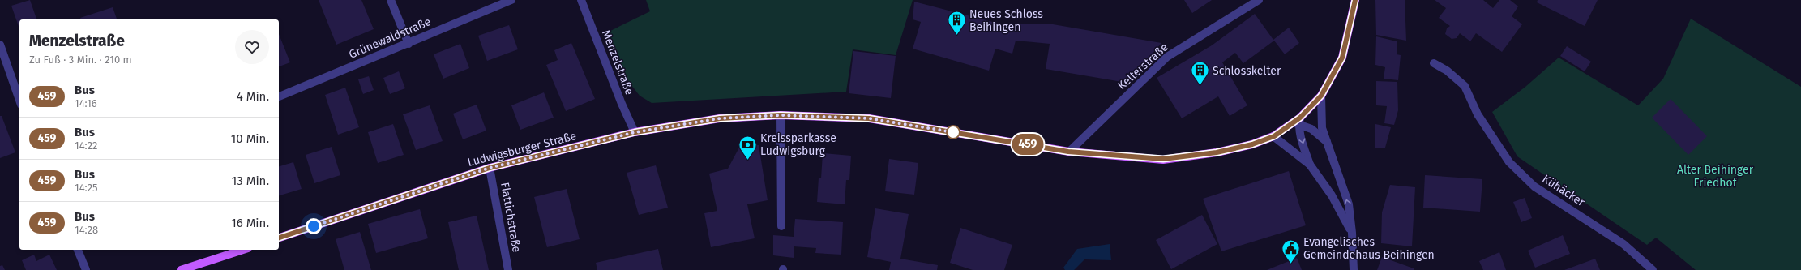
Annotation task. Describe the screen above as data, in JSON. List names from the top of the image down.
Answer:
{
  "streets": {
    "main road": ["Ludwigsburger Straße"],
    "street": [
      "Grünewaldstraße",
      "Menzelstraße",
      "Kelterstraße",
      "Kühäcker",
      "Flattichstraße"
    ]
  },
  "crossings": [
    ["Menzelstraße", "Ludwigsburger Straße"],
    ["Kelterstraße", "Ludwigsburger Straße"],
    ["Ludwigsburger Straße", "Flattichstraße"]
  ],
  "parks": ["Alter Beihinger Friedhof"],
  "places": {
    "building": ["Neues Schloss Beihingen", "Schlosskelter"],
    "bank": ["Kreissparkasse Ludwigsburg"],
    "public building": ["Evangelisches Gemeindehaus Beihingen"]
  },
  "lines": ["bus line 459"],
  "page": {
    "on_map": "459",
    "heading": ["Menzelstraße", "Zu Fuß · 3 Min. · 210 m"],
    "list": [
      {
        "mark": "459",
        "name": "Bus",
        "note": "14:16",
        "value": "4 Min."
      },
      {
        "mark": "459",
        "name": "Bus",
        "note": "14:22",
        "value": "10 Min."
      },
      {
        "mark": "459",
        "name": "Bus",
        "note": "14:25",
        "value": "13 Min."
      },
      {
        "mark": "459",
        "name": "Bus",
        "note": "14:28",
        "value": "16 Min."
      }
    ]
  }
}
